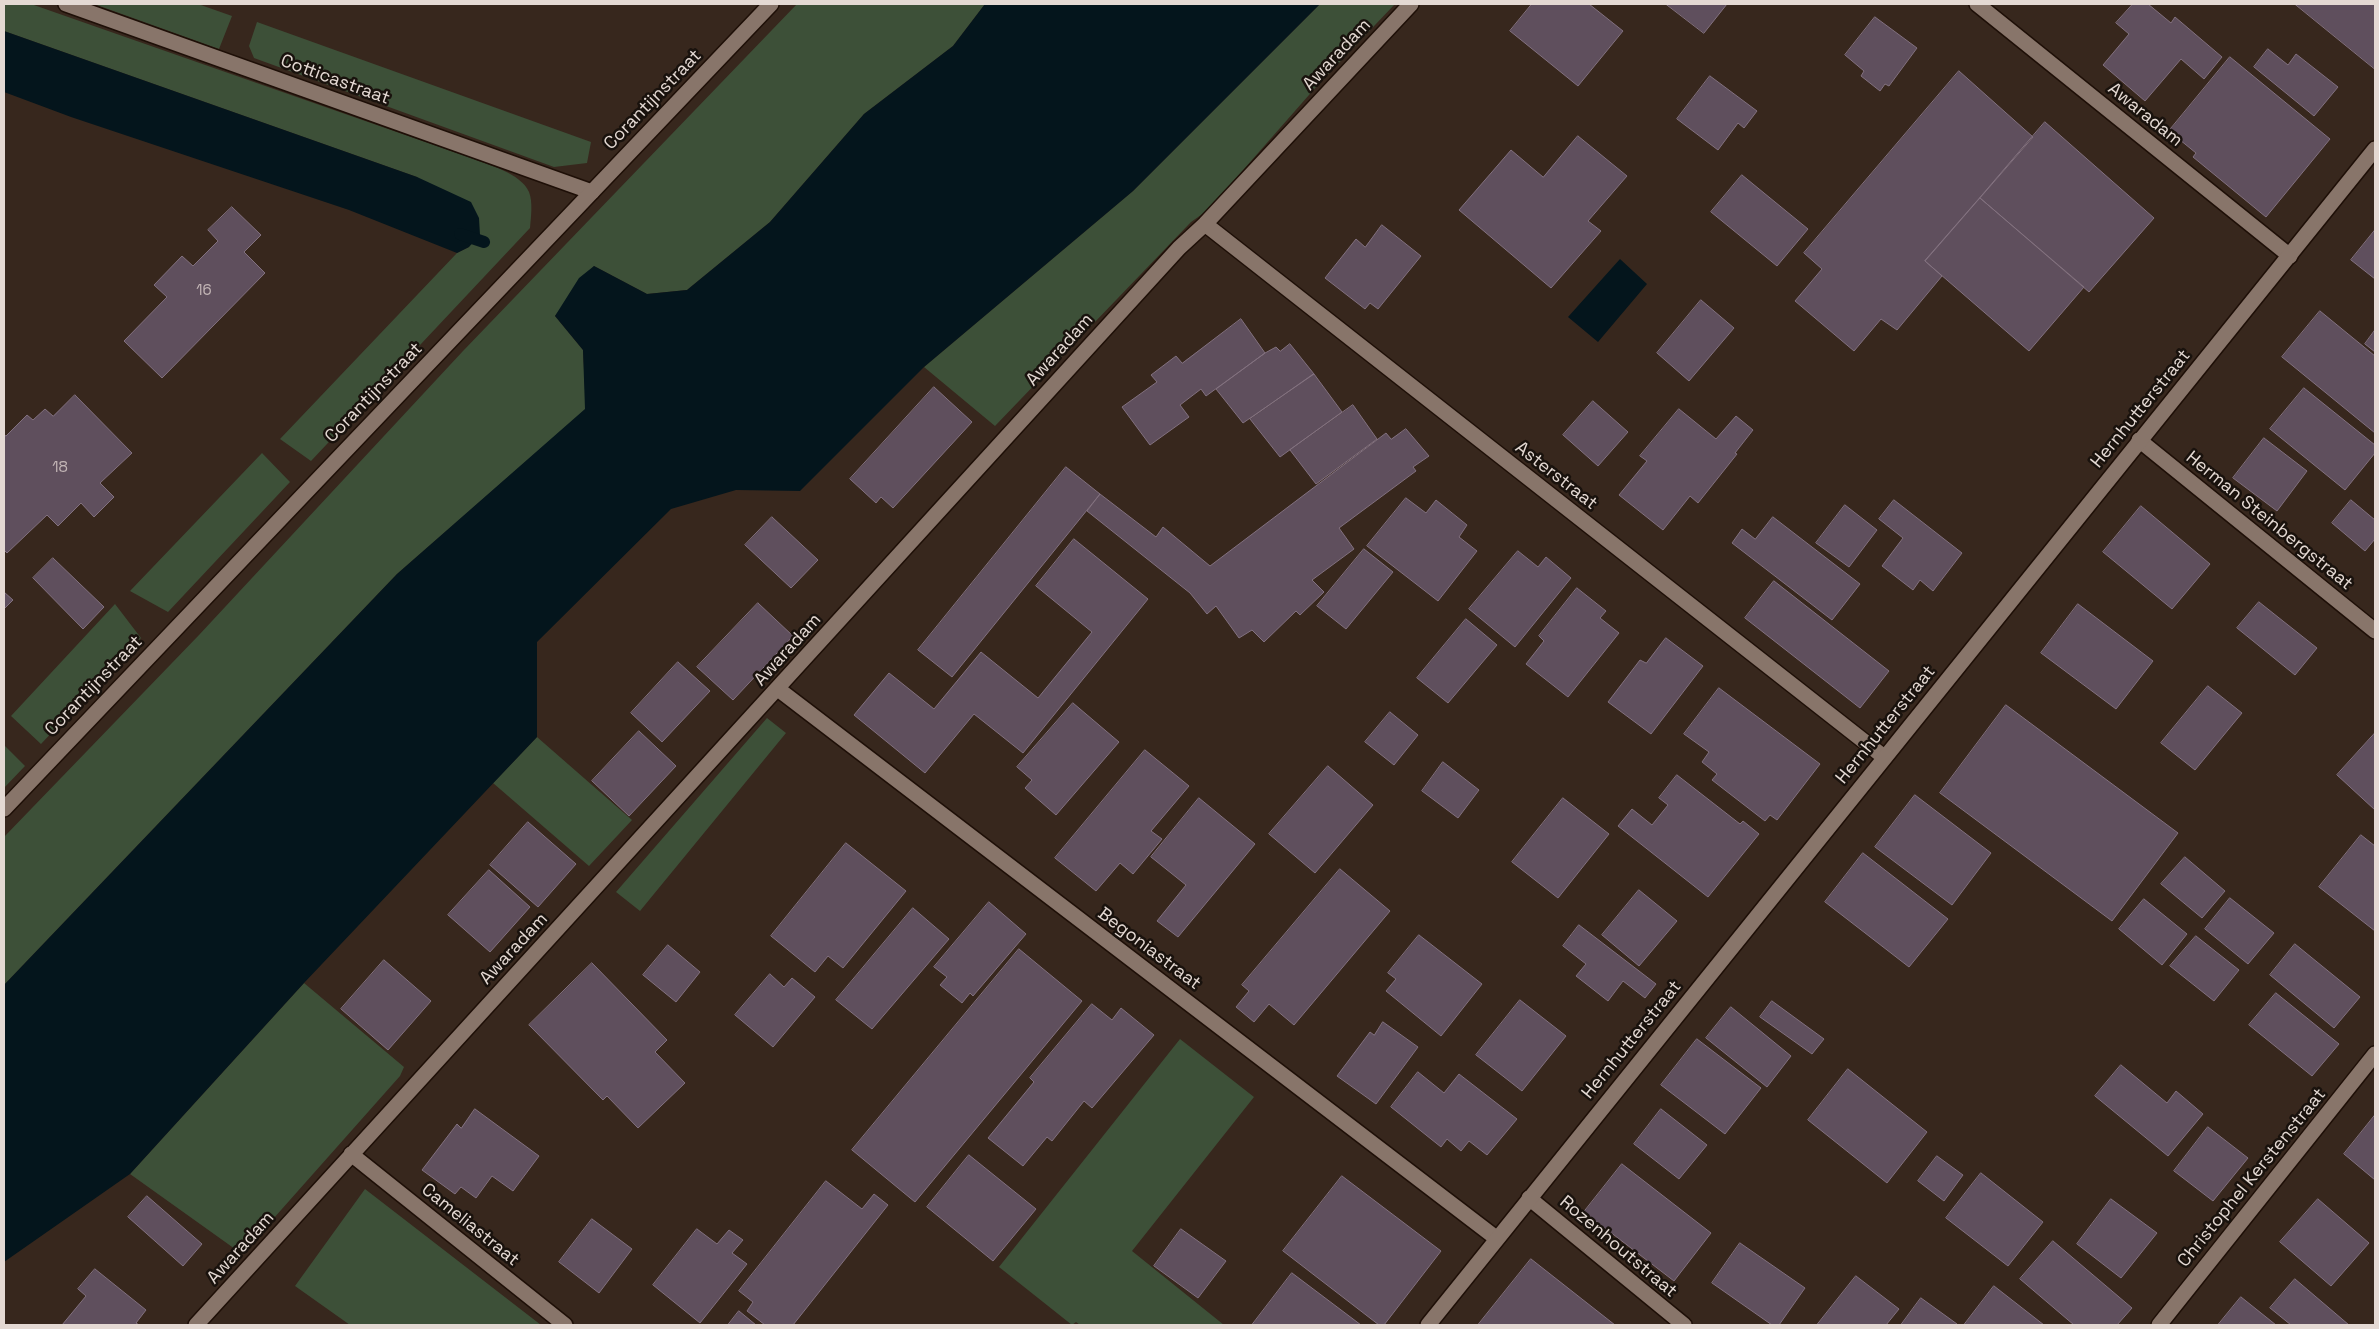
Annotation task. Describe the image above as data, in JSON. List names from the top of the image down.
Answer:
{
  "streets": {
    "street": [
      "Awaradam",
      "Cotticastraat",
      "Corantijnstraat",
      "Hernhutterstraat",
      "Asterstraat",
      "Herman Steinbergstraat",
      "Begoniastraat",
      "Christophel Kerstenstraat",
      "Cameliastraat",
      "Rozenhoutstraat"
    ]
  },
  "crossings": [
    ["Awaradam", "Hernhutterstraat"],
    ["Awaradam", "Asterstraat"],
    ["Awaradam", "Begoniastraat"],
    ["Awaradam", "Cameliastraat"],
    ["Cotticastraat", "Corantijnstraat"],
    ["Hernhutterstraat", "Asterstraat"],
    ["Hernhutterstraat", "Herman Steinbergstraat"],
    ["Hernhutterstraat", "Begoniastraat"],
    ["Hernhutterstraat", "Rozenhoutstraat"]
  ],
  "house_numbers": ["16", "18"]
}
